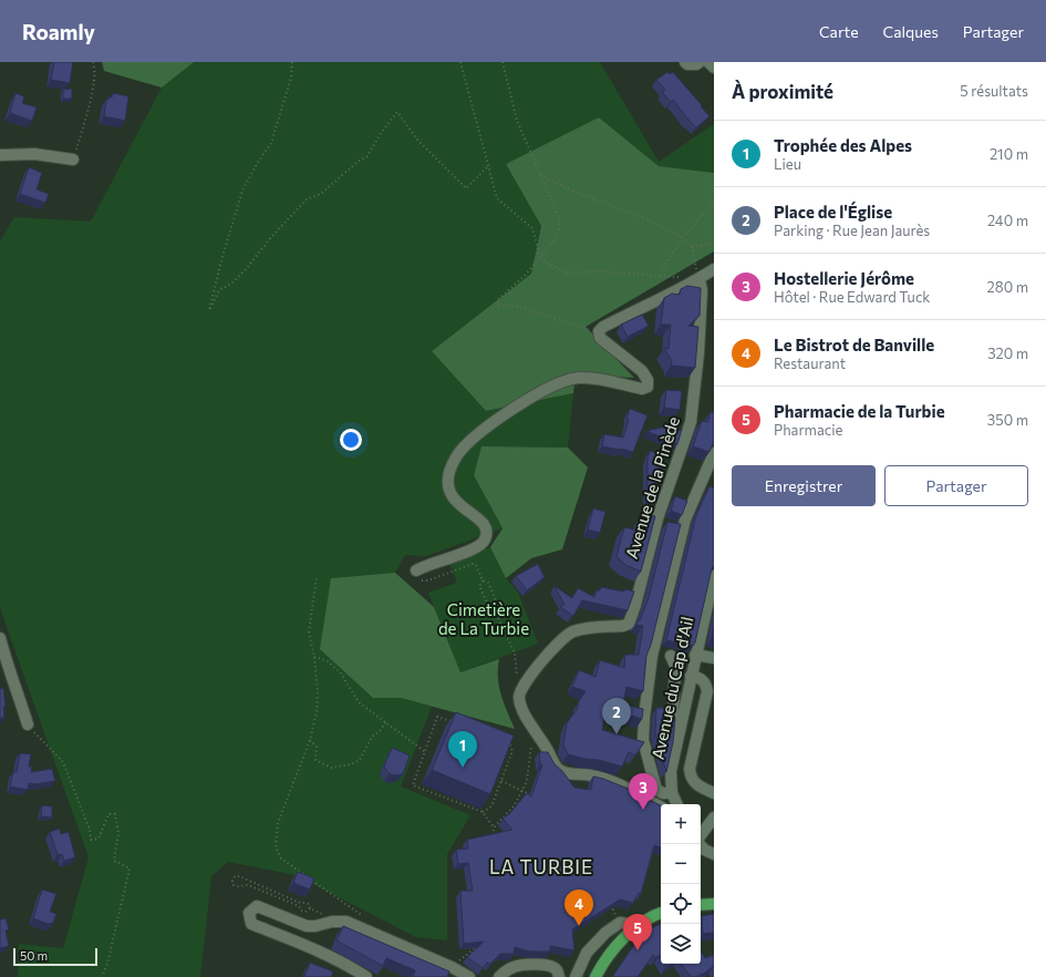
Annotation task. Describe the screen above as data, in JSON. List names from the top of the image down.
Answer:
{
  "streets": {
    "street": ["Avenue de la Pinède", "Avenue du Cap d'Ail"]
  },
  "districts": ["LA TURBIE"],
  "parks": ["Cimetière de La Turbie"],
  "scale_bar": "50 m",
  "page": {
    "header": "Roamly",
    "nav": ["Carte", "Calques", "Partager"],
    "heading": ["À proximité", "5 résultats"],
    "list": [
      {
        "mark": "1",
        "name": "Trophée des Alpes",
        "note": "Lieu",
        "value": "210 m"
      },
      {
        "mark": "2",
        "name": "Place de l'Église",
        "note": "Parking · Rue Jean Jaurès",
        "value": "240 m"
      },
      {
        "mark": "3",
        "name": "Hostellerie Jérôme",
        "note": "Hôtel · Rue Edward Tuck",
        "value": "280 m"
      },
      {
        "mark": "4",
        "name": "Le Bistrot de Banville",
        "note": "Restaurant",
        "value": "320 m"
      },
      {
        "mark": "5",
        "name": "Pharmacie de la Turbie",
        "note": "Pharmacie",
        "value": "350 m"
      }
    ],
    "buttons": ["Enregistrer", "Partager"],
    "pins": [
      "2",
      "1",
      "3",
      "4",
      "5"
    ],
    "map_buttons": ["+", "−"],
    "scale": "50 m"
  }
}
